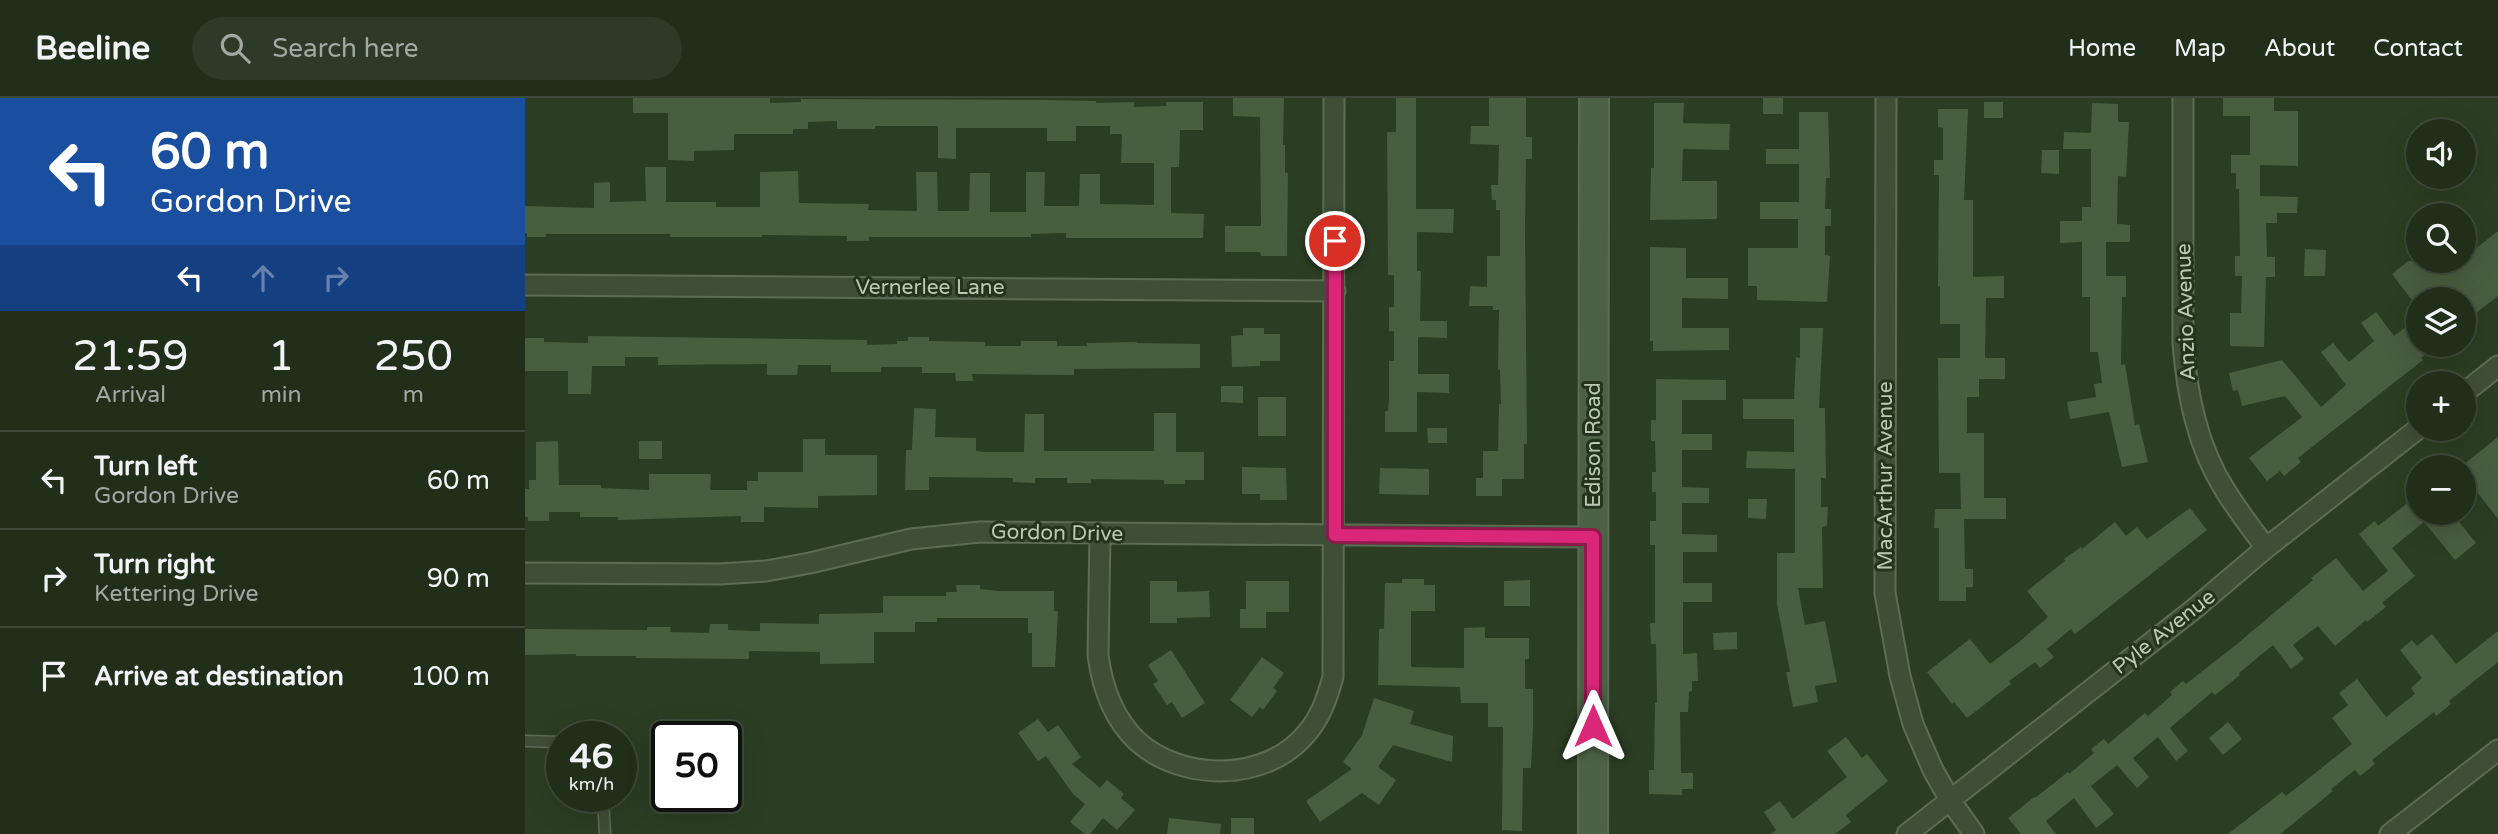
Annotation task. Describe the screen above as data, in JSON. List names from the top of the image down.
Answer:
{
  "streets": {
    "main road": ["Edison Road"],
    "street": [
      "Vernerlee Lane",
      "Anzio Avenue",
      "MacArthur Avenue",
      "Gordon Drive",
      "Pyle Avenue"
    ]
  },
  "crossings": [
    ["Anzio Avenue", "Pyle Avenue"],
    ["Edison Road", "Gordon Drive"],
    ["MacArthur Avenue", "Pyle Avenue"]
  ],
  "page": {
    "header": "Beeline",
    "search": "Search here",
    "nav": [
      "Home",
      "Map",
      "About",
      "Contact"
    ],
    "turn": ["60 m", "Gordon Drive"],
    "map_buttons": ["+", "−"],
    "eta": [
      "21:59",
      "Arrival",
      "1",
      "min",
      "250",
      "m"
    ],
    "list": [
      {
        "name": "Turn left",
        "note": "Gordon Drive",
        "value": "60 m"
      },
      {
        "name": "Turn right",
        "note": "Kettering Drive",
        "value": "90 m"
      },
      {
        "name": "Arrive at destination",
        "value": "100 m"
      }
    ],
    "speed": "46 km/h",
    "limit": "50"
  }
}
